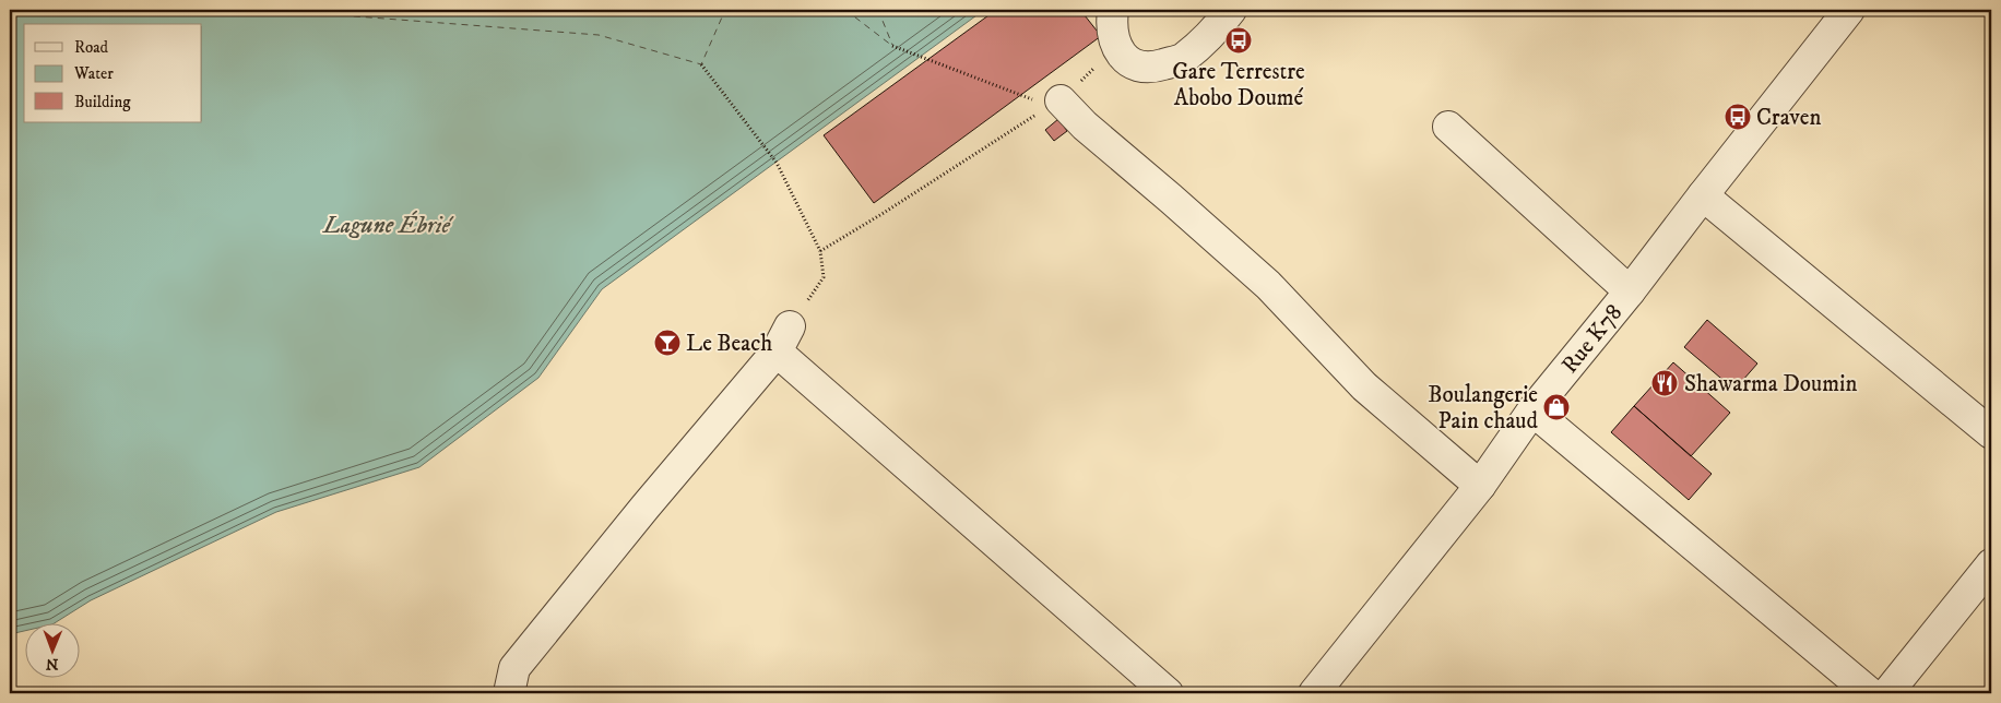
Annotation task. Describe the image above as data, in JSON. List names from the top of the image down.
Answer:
{
  "streets": {
    "street": ["Rue K78"]
  },
  "water": ["Lagune Ébrié"],
  "places": {
    "bus stop": ["Gare Terrestre Abobo Doumé", "Craven"],
    "bar": ["Le Beach"],
    "restaurant": ["Shawarma Doumin"],
    "shop": ["Boulangerie Pain chaud"]
  },
  "legend": ["Road", "Water", "Building"],
  "north": "bottom"
}
